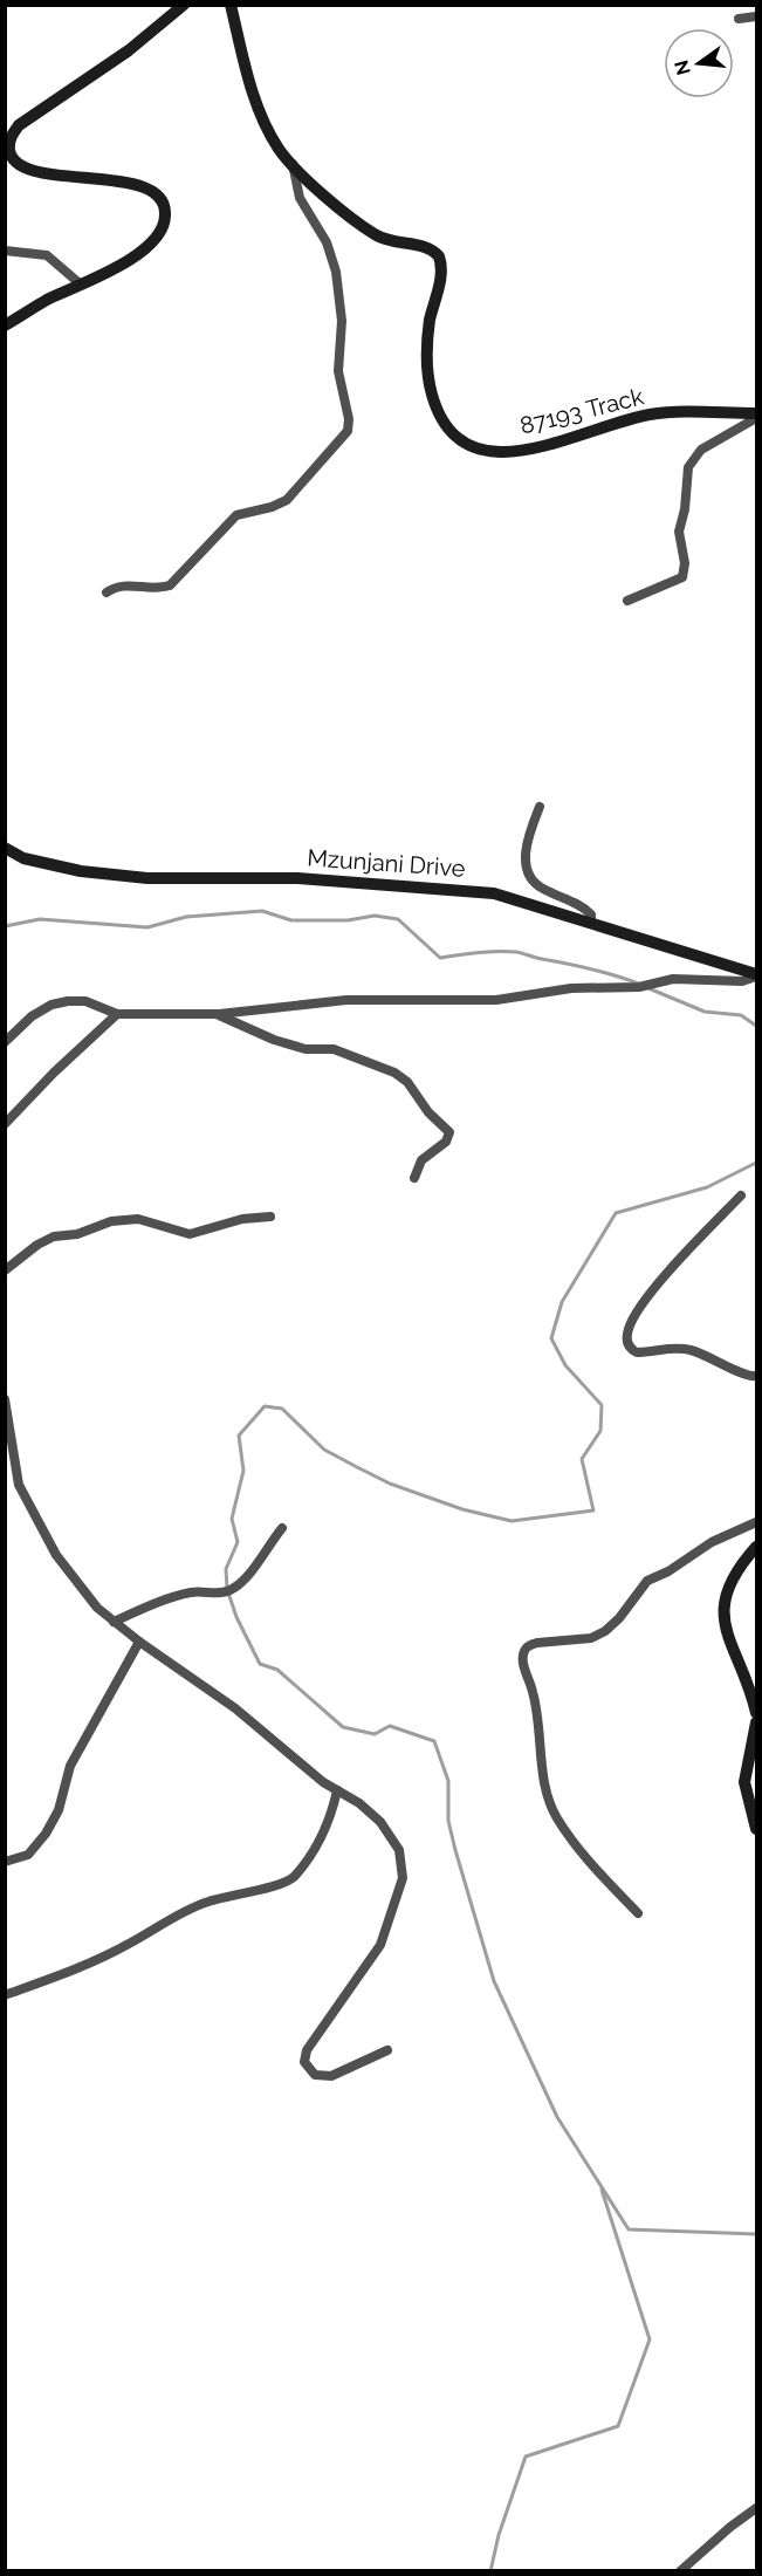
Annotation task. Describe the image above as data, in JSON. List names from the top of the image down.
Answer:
{
  "streets": {
    "street": ["87193 Track", "Mzunjani Drive"]
  },
  "north": "left"
}
